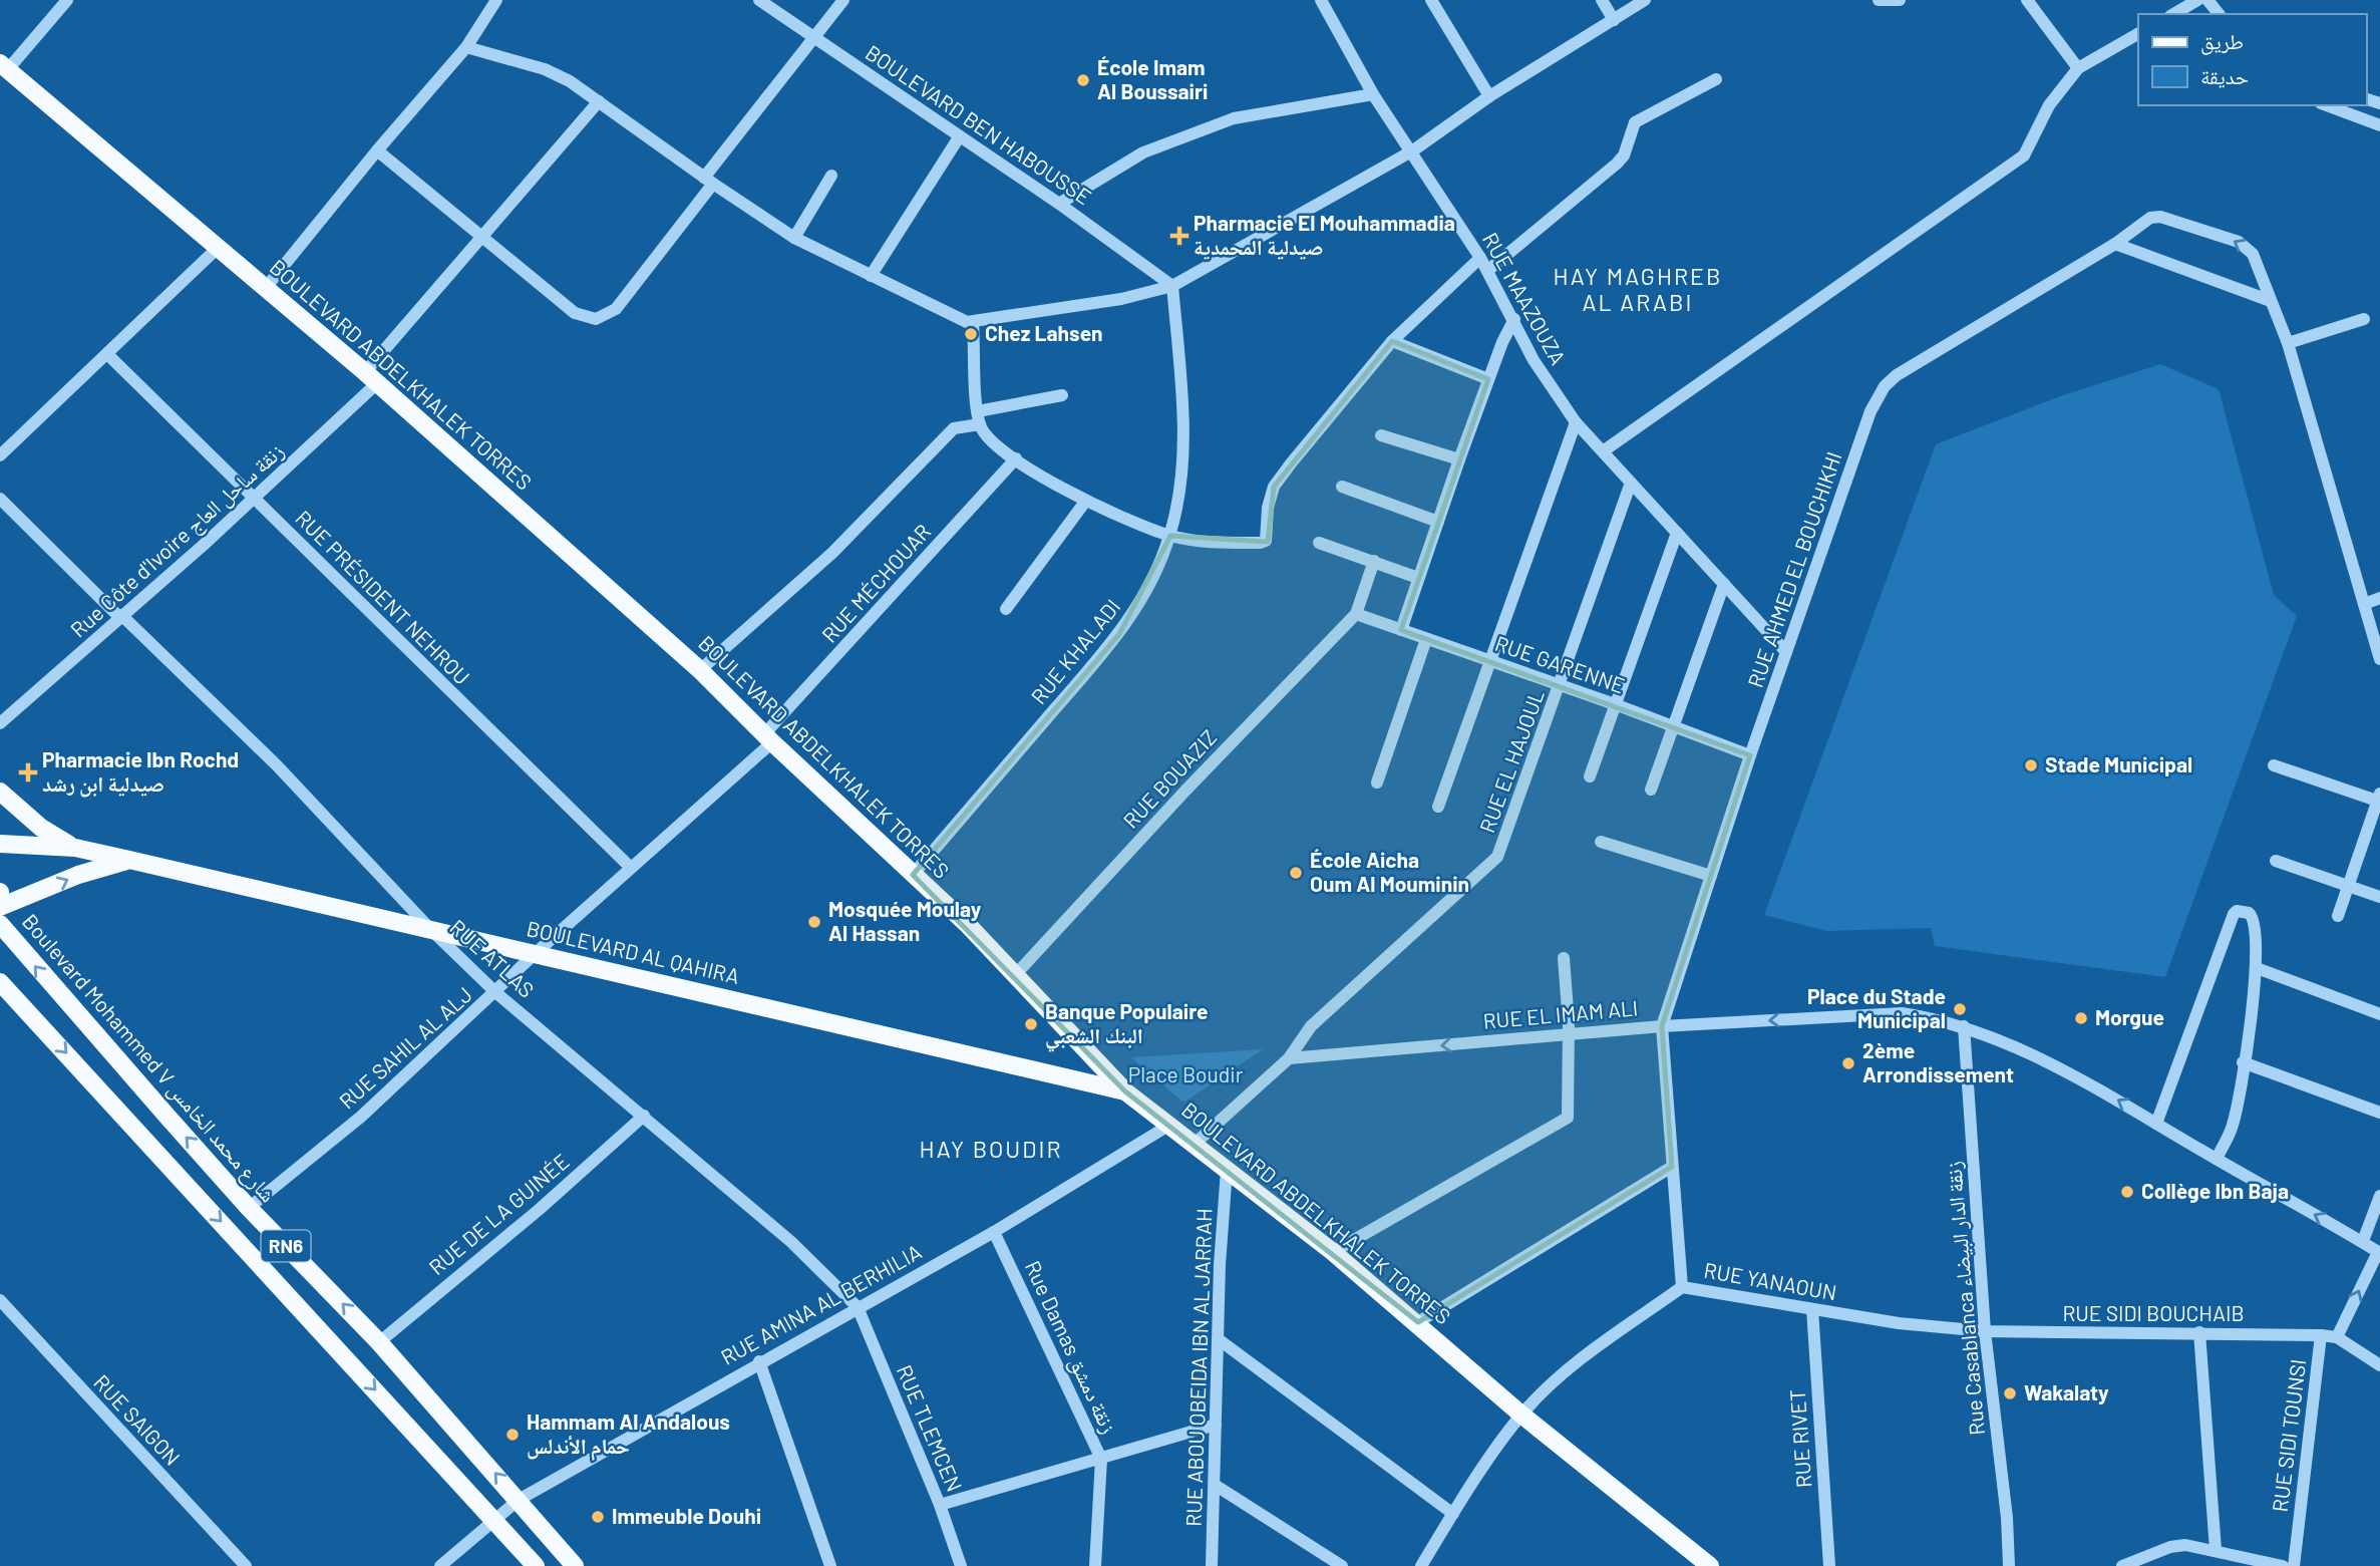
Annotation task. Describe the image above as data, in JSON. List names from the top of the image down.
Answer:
{
  "streets": {
    "main road": [
      "BOULEVARD ABDELKHALEK TORRES",
      "BOULEVARD AL QAHIRA",
      "Boulevard Mohammed V شارع محمد الخامس",
      "RN6"
    ],
    "street": [
      "BOULEVARD BEN HABOUSSE",
      "RUE MAAZOUZA",
      "Rue Côte d'Ivoire زنقة ساحل العاج",
      "RUE AHMED EL BOUCHIKHI",
      "RUE MÉCHOUAR",
      "RUE PRÉSIDENT NEHROU",
      "RUE KHALADI",
      "RUE GARENNE",
      "RUE EL HAJOUL",
      "RUE BOUAZIZ",
      "RUE ATLAS",
      "RUE EL IMAM ALI",
      "RUE SAHIL AL ALJ",
      "RUE DE LA GUINÉE",
      "RUE YANAOUN",
      "Rue Casablanca زنقة الدار البيضاء",
      "RUE AMINA AL BERHILIA",
      "RUE SIDI BOUCHAIB",
      "Rue Damas زنقة دمشق",
      "RUE ABOU OBEIDA IBN AL JARRAH",
      "RUE SAIGON",
      "RUE TLEMCEN",
      "RUE SIDI TOUNSI",
      "RUE RIVET"
    ]
  },
  "crossings": [
    ["BOULEVARD BEN HABOUSSE", "RUE KHALADI"],
    ["RUE MAAZOUZA", "RUE AHMED EL BOUCHIKHI"],
    ["RUE MAAZOUZA", "RUE EL HAJOUL"],
    ["BOULEVARD ABDELKHALEK TORRES", "Rue Côte d'Ivoire زنقة ساحل العاج"],
    ["BOULEVARD ABDELKHALEK TORRES", "RUE MÉCHOUAR"],
    ["BOULEVARD ABDELKHALEK TORRES", "RUE KHALADI"],
    ["BOULEVARD ABDELKHALEK TORRES", "RUE BOUAZIZ"],
    ["BOULEVARD ABDELKHALEK TORRES", "BOULEVARD AL QAHIRA"],
    ["BOULEVARD ABDELKHALEK TORRES", "RUE SAHIL AL ALJ"],
    ["BOULEVARD ABDELKHALEK TORRES", "RUE AMINA AL BERHILIA"],
    ["BOULEVARD ABDELKHALEK TORRES", "RUE ABOU OBEIDA IBN AL JARRAH"],
    ["Rue Côte d'Ivoire زنقة ساحل العاج", "RUE PRÉSIDENT NEHROU"],
    ["Rue Côte d'Ivoire زنقة ساحل العاج", "RUE ATLAS"],
    ["RUE AHMED EL BOUCHIKHI", "RUE GARENNE"],
    ["RUE AHMED EL BOUCHIKHI", "RUE EL IMAM ALI"],
    ["RUE AHMED EL BOUCHIKHI", "RUE YANAOUN"],
    ["RUE MÉCHOUAR", "RUE SAHIL AL ALJ"],
    ["RUE PRÉSIDENT NEHROU", "RUE SAHIL AL ALJ"],
    ["RUE GARENNE", "RUE EL HAJOUL"],
    ["RUE GARENNE", "RUE BOUAZIZ"],
    ["RUE EL HAJOUL", "RUE EL IMAM ALI"],
    ["BOULEVARD AL QAHIRA", "RUE ATLAS"],
    ["BOULEVARD AL QAHIRA", "RUE SAHIL AL ALJ"],
    ["RUE ATLAS", "RUE SAHIL AL ALJ"],
    ["RUE ATLAS", "RUE DE LA GUINÉE"],
    ["RUE ATLAS", "RUE AMINA AL BERHILIA"],
    ["RUE ATLAS", "RUE TLEMCEN"],
    ["RUE EL IMAM ALI", "RUE YANAOUN"],
    ["RUE EL IMAM ALI", "Rue Casablanca زنقة الدار البيضاء"],
    ["RUE SAHIL AL ALJ", "Boulevard Mohammed V شارع محمد الخامس"],
    ["Boulevard Mohammed V شارع محمد الخامس", "RUE DE LA GUINÉE"],
    ["Boulevard Mohammed V شارع محمد الخامس", "RUE AMINA AL BERHILIA"],
    ["RN6", "RUE AMINA AL BERHILIA"],
    ["RUE YANAOUN", "Rue Casablanca زنقة الدار البيضاء"],
    ["RUE YANAOUN", "RUE SIDI BOUCHAIB"],
    ["RUE YANAOUN", "RUE RIVET"],
    ["Rue Casablanca زنقة الدار البيضاء", "RUE SIDI BOUCHAIB"],
    ["RUE AMINA AL BERHILIA", "Rue Damas زنقة دمشق"],
    ["RUE AMINA AL BERHILIA", "RUE TLEMCEN"],
    ["RUE SIDI BOUCHAIB", "RUE SIDI TOUNSI"]
  ],
  "one_way": ["RUE EL IMAM ALI"],
  "districts": ["HAY MAGHREB AL ARABI", "HAY BOUDIR"],
  "parks": ["Place Boudir"],
  "places": {
    "other": [
      "École Imam Al Boussairi",
      "Chez Lahsen",
      "Stade Municipal",
      "École Aicha Oum Al Mouminin",
      "Mosquée Moulay Al Hassan",
      "Place du Stade Municipal",
      "Morgue",
      "Banque Populaire البنك الشعبي",
      "2ème Arrondissement",
      "Collège Ibn Baja",
      "Wakalaty",
      "Hammam Al Andalous حمام الأندلس",
      "Immeuble Douhi"
    ],
    "health": ["Pharmacie El Mouhammadia صيدلية المحمدية", "Pharmacie Ibn Rochd صيدلية ابن رشد"]
  },
  "legend": ["طريق", "حديقة"]
}
